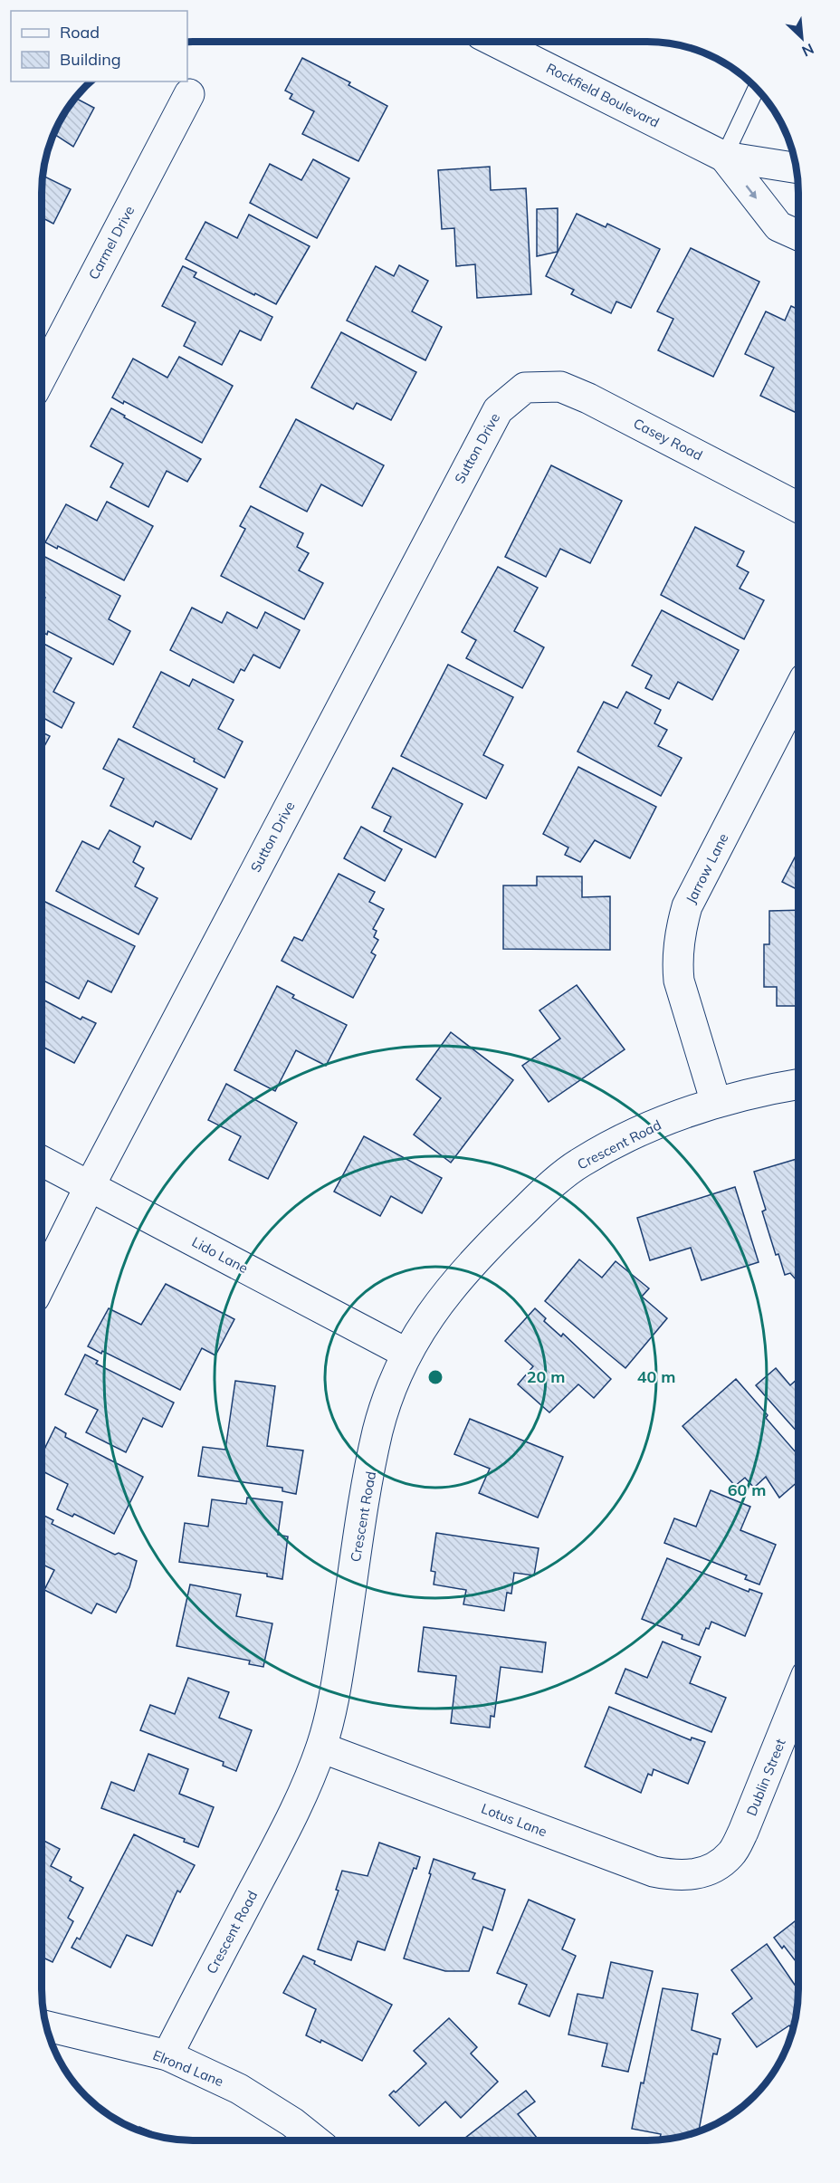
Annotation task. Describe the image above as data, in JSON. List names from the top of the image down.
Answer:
{
  "streets": {
    "street": [
      "Rockfield Boulevard",
      "Carmel Drive",
      "Casey Road",
      "Sutton Drive",
      "Jarrow Lane",
      "Crescent Road",
      "Lido Lane",
      "Dublin Street",
      "Lotus Lane",
      "Elrond Lane"
    ]
  },
  "crossings": [
    ["Casey Road", "Sutton Drive"],
    ["Sutton Drive", "Lido Lane"],
    ["Jarrow Lane", "Crescent Road"],
    ["Crescent Road", "Lido Lane"],
    ["Crescent Road", "Lotus Lane"],
    ["Crescent Road", "Elrond Lane"],
    ["Dublin Street", "Lotus Lane"]
  ],
  "legend": ["Road", "Building"],
  "north": "bottom right",
  "rings": ["20 m", "40 m", "60 m"]
}
